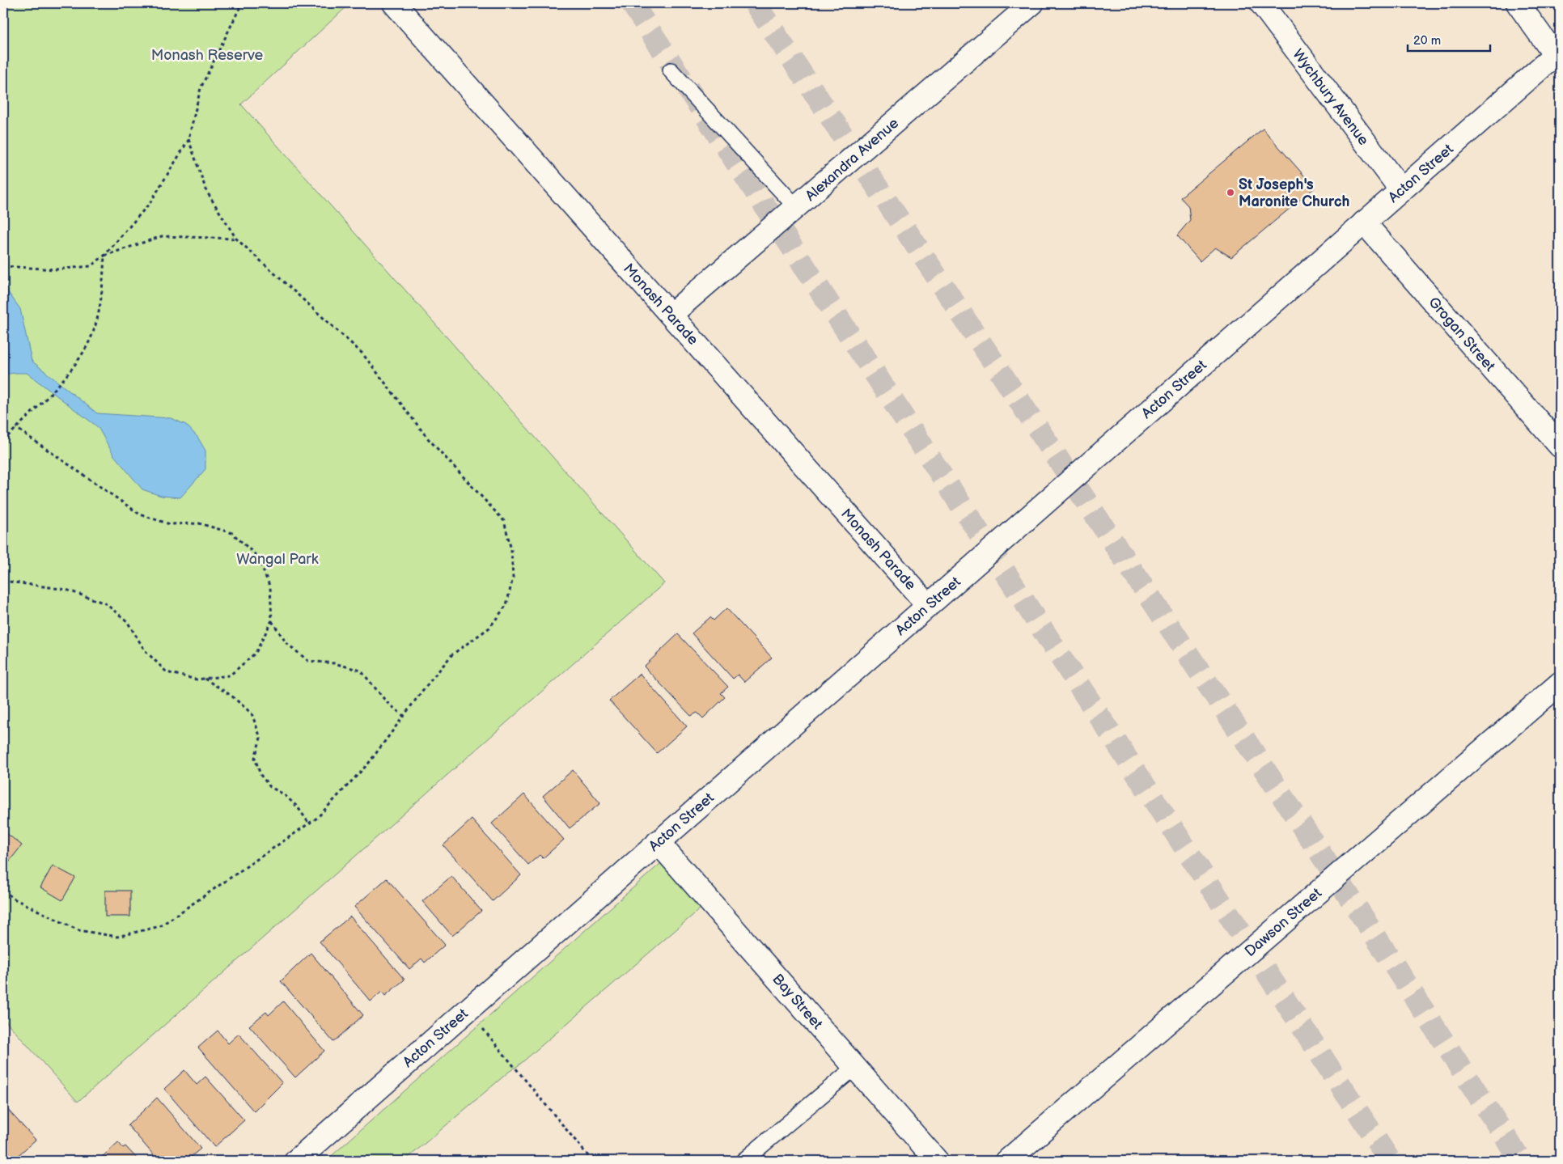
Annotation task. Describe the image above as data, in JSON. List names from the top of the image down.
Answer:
{
  "streets": {
    "street": [
      "Wychbury Avenue",
      "Alexandra Avenue",
      "Acton Street",
      "Monash Parade",
      "Grogan Street",
      "Dawson Street",
      "Bay Street"
    ]
  },
  "crossings": [
    ["Wychbury Avenue", "Acton Street"],
    ["Alexandra Avenue", "Monash Parade"],
    ["Acton Street", "Monash Parade"],
    ["Acton Street", "Grogan Street"],
    ["Acton Street", "Bay Street"]
  ],
  "parks": ["Monash Reserve", "Wangal Park"],
  "places": ["St Joseph's Maronite Church"],
  "scale_bar": "20 m"
}
